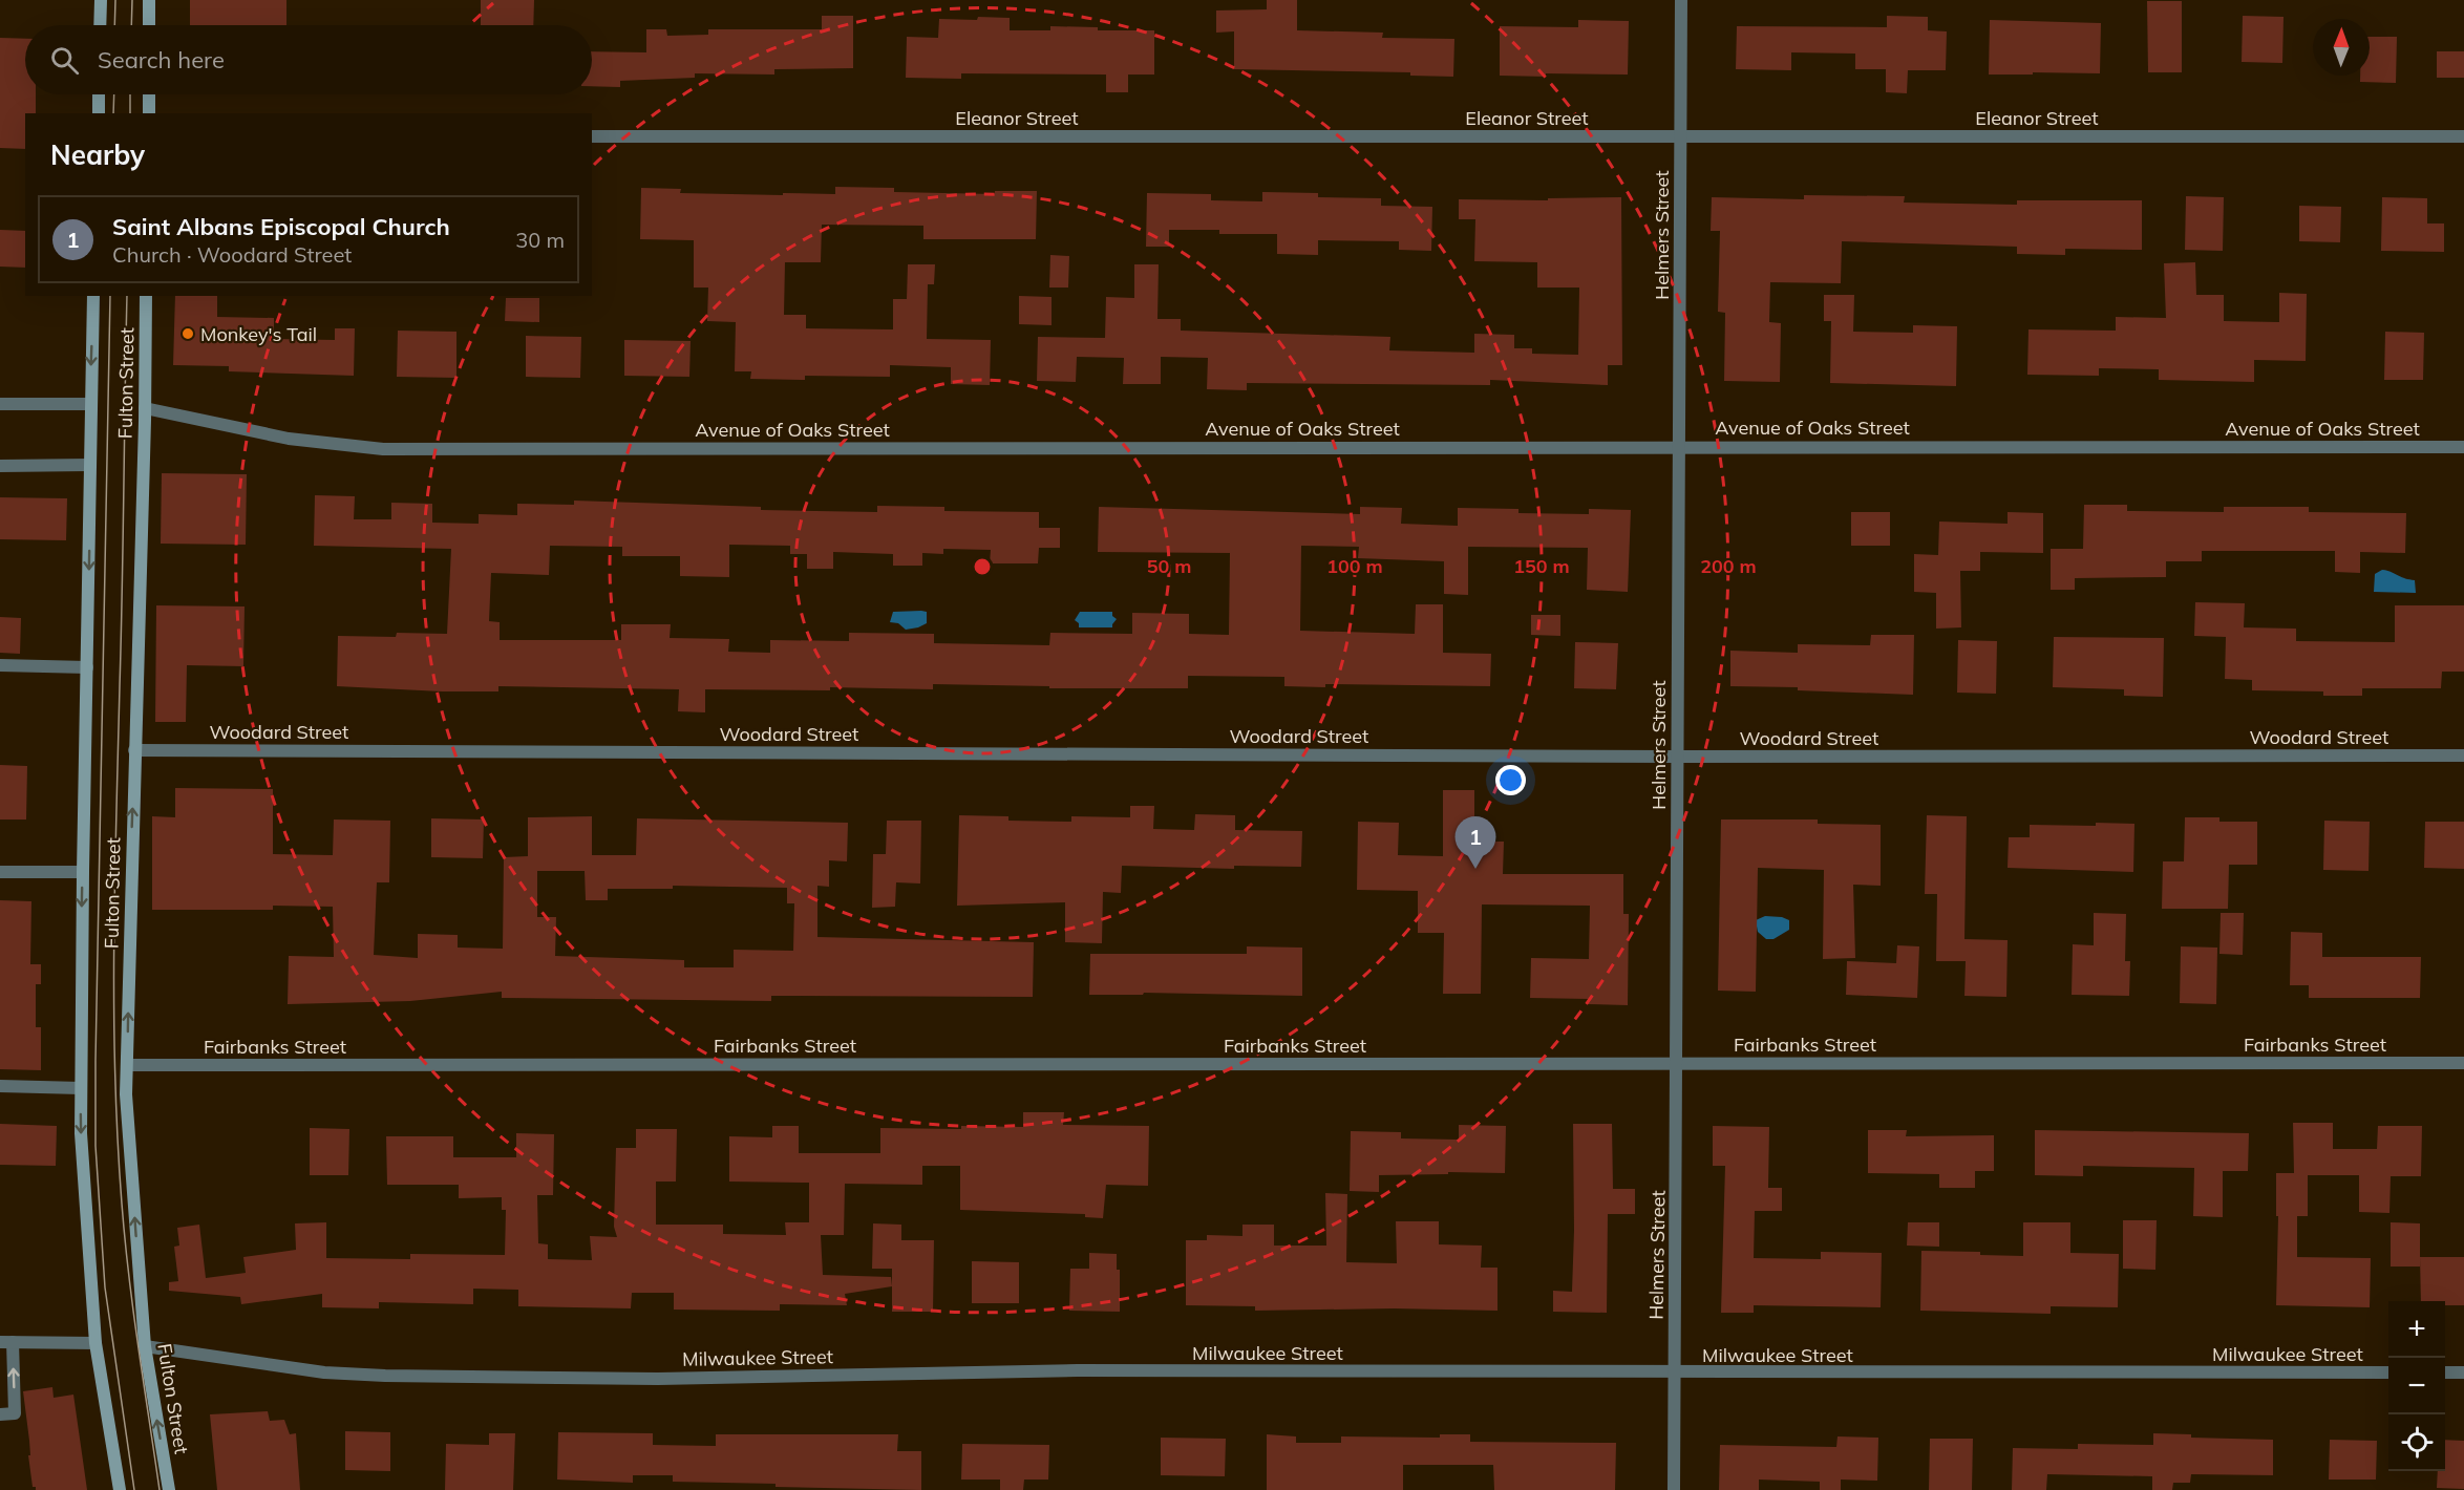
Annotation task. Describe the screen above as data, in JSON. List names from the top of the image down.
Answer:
{
  "streets": {
    "main road": ["Fulton Street"],
    "street": [
      "Eleanor Street",
      "Helmers Street",
      "Avenue of Oaks Street",
      "Woodard Street",
      "Fairbanks Street",
      "Milwaukee Street"
    ]
  },
  "crossings": [
    ["Eleanor Street", "Helmers Street"],
    ["Helmers Street", "Avenue of Oaks Street"],
    ["Helmers Street", "Woodard Street"],
    ["Helmers Street", "Fairbanks Street"],
    ["Helmers Street", "Milwaukee Street"],
    ["Fulton Street", "Avenue of Oaks Street"],
    ["Fulton Street", "Woodard Street"],
    ["Fulton Street", "Fairbanks Street"],
    ["Fulton Street", "Milwaukee Street"]
  ],
  "places": ["Monkey's Tail"],
  "north": "top",
  "page": {
    "search": "Search here",
    "heading": "Nearby",
    "list": [
      {
        "mark": "1",
        "name": "Saint Albans Episcopal Church",
        "note": "Church · Woodard Street",
        "value": "30 m"
      }
    ],
    "pins": "1",
    "map_buttons": ["+", "−"]
  },
  "rings": [
    "50 m",
    "100 m",
    "150 m",
    "200 m"
  ]
}
